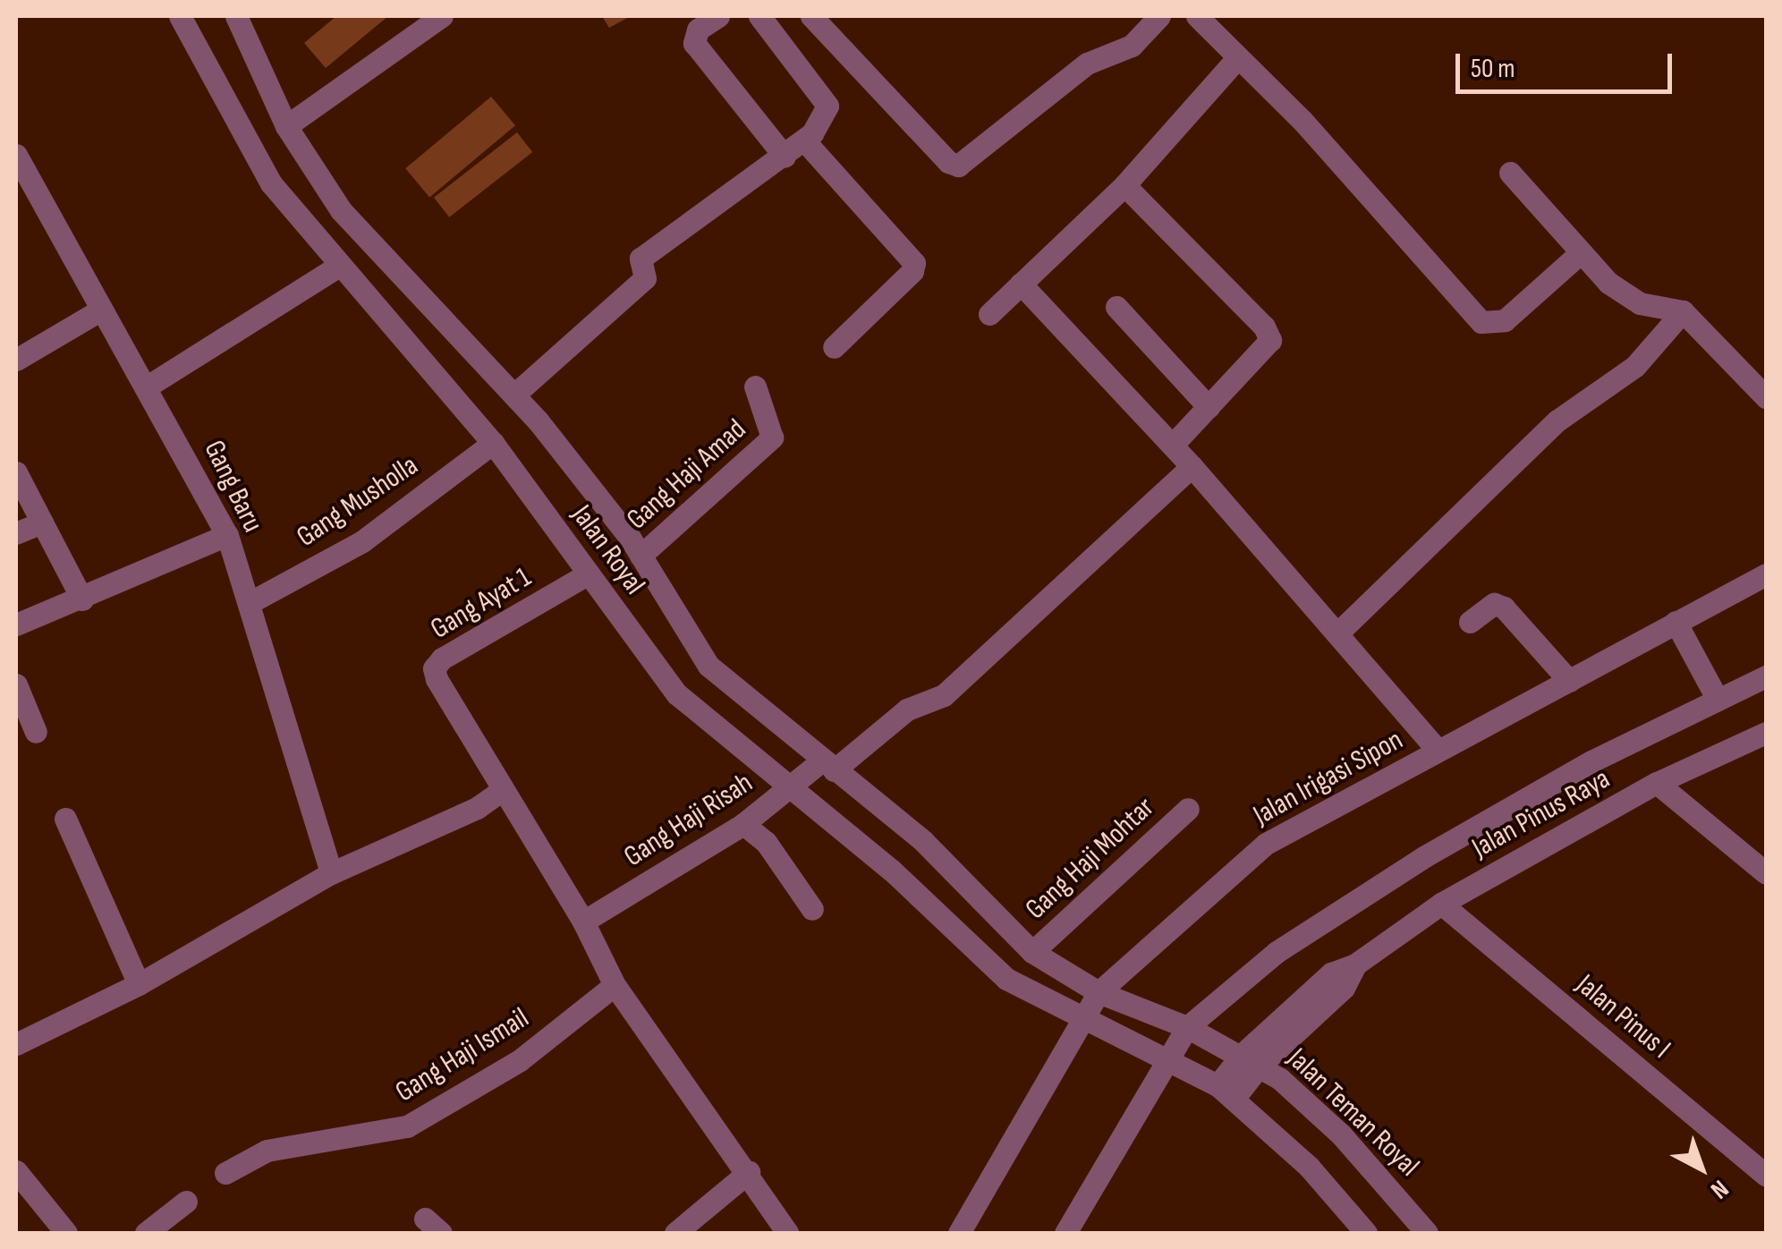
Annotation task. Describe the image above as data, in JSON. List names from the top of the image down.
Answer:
{
  "streets": {
    "street": [
      "Gang Haji Amad",
      "Gang Baru",
      "Gang Musholla",
      "Jalan Royal",
      "Gang Ayat 1",
      "Jalan Irigasi Sipon",
      "Jalan Pinus Raya",
      "Gang Haji Risah",
      "Gang Haji Mohtar",
      "Jalan Pinus I",
      "Gang Haji Ismail",
      "Jalan Teman Royal"
    ]
  },
  "crossings": [
    ["Gang Haji Amad", "Jalan Royal"],
    ["Gang Baru", "Gang Musholla"],
    ["Gang Musholla", "Jalan Royal"],
    ["Jalan Royal", "Gang Ayat 1"],
    ["Jalan Royal", "Jalan Irigasi Sipon"],
    ["Jalan Royal", "Gang Haji Risah"],
    ["Jalan Royal", "Gang Haji Mohtar"],
    ["Jalan Royal", "Jalan Teman Royal"],
    ["Jalan Irigasi Sipon", "Jalan Teman Royal"],
    ["Jalan Pinus Raya", "Jalan Pinus I"],
    ["Jalan Pinus Raya", "Jalan Teman Royal"]
  ],
  "scale_bar": "50 m",
  "north": "bottom right"
}
